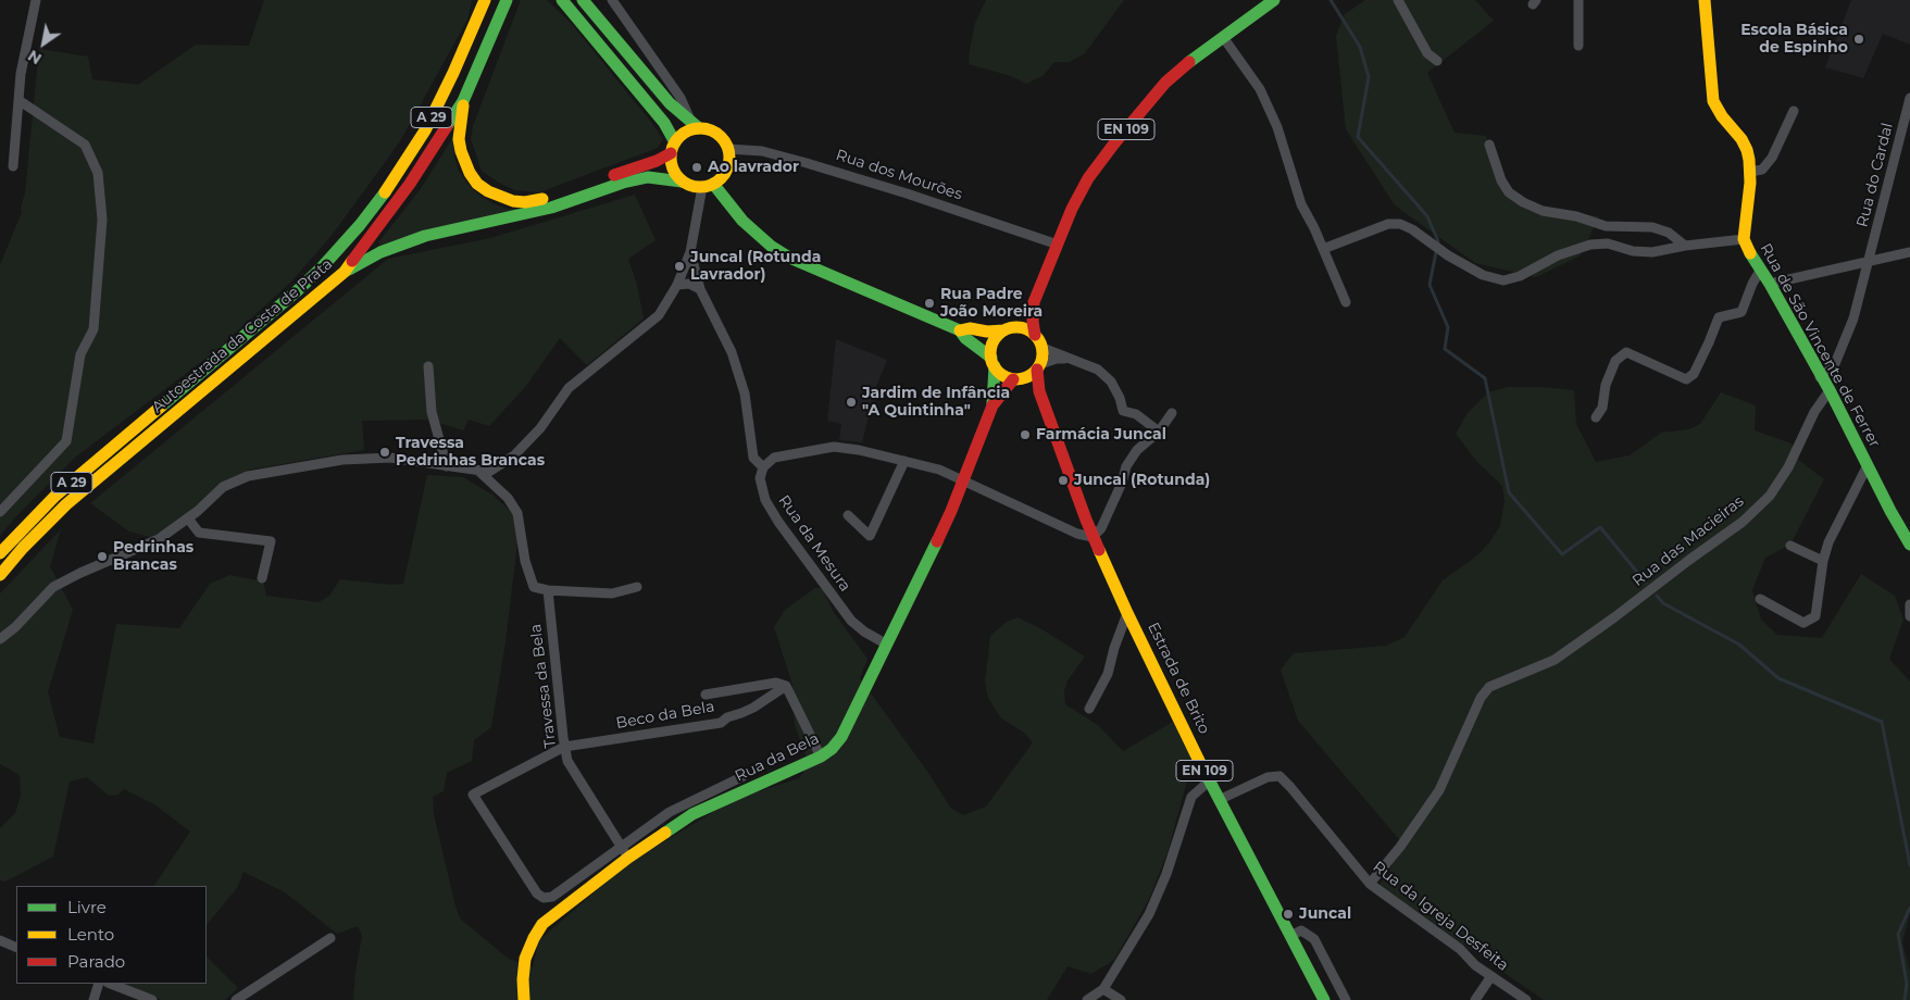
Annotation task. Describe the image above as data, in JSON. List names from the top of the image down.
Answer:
{
  "streets": {
    "main road": [
      "A 29",
      "EN 109",
      "Autoestrada da Costa de Prata",
      "Rua de São Vincente de Ferrer",
      "Estrada de Brito",
      "Rua da Bela"
    ],
    "street": [
      "Rua dos Mourões",
      "Rua do Cardal",
      "Rua das Macieiras",
      "Rua da Mesura",
      "Travessa da Bela",
      "Beco da Bela",
      "Rua da Igreja Desfeita"
    ]
  },
  "crossings": [
    ["EN 109", "Rua dos Mourões"],
    ["EN 109", "Estrada de Brito"],
    ["EN 109", "Rua da Bela"],
    ["Rua do Cardal", "Rua de São Vincente de Ferrer"],
    ["Rua de São Vincente de Ferrer", "Rua das Macieiras"],
    ["Rua das Macieiras", "Rua da Igreja Desfeita"],
    ["Rua da Mesura", "Rua da Bela"],
    ["Estrada de Brito", "Rua da Bela"],
    ["Estrada de Brito", "Rua da Igreja Desfeita"],
    ["Travessa da Bela", "Beco da Bela"],
    ["Travessa da Bela", "Rua da Bela"],
    ["Beco da Bela", "Rua da Bela"]
  ],
  "places": [
    "Escola Básica de Espinho",
    "Ao lavrador",
    "Juncal (Rotunda Lavrador)",
    "Rua Padre João Moreira",
    "Jardim de Infância \"A Quintinha\"",
    "Farmácia Juncal",
    "Travessa Pedrinhas Brancas",
    "Juncal (Rotunda)",
    "Pedrinhas Brancas",
    "Juncal"
  ],
  "legend": ["Livre", "Lento", "Parado"],
  "north": "bottom left"
}
